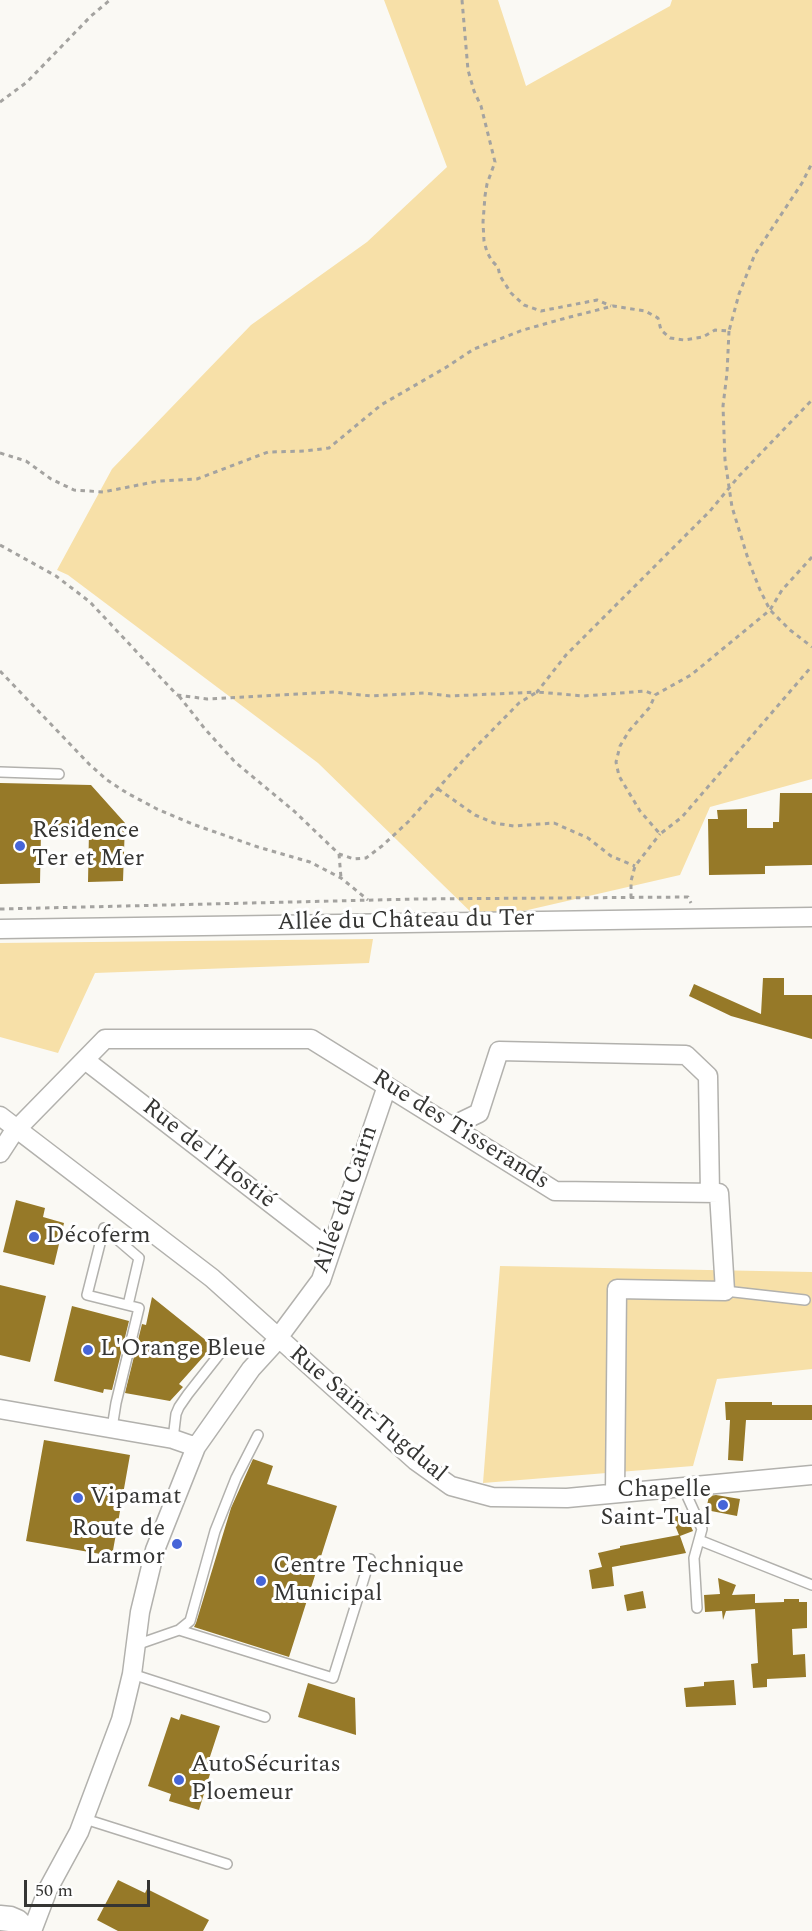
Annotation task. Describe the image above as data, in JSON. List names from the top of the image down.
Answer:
{
  "streets": {
    "street": [
      "Allée du Château du Ter",
      "Rue des Tisserands",
      "Rue de l'Hostié",
      "Allée du Cairn",
      "Rue Saint-Tugdual"
    ]
  },
  "crossings": [
    ["Rue des Tisserands", "Rue de l'Hostié"],
    ["Rue des Tisserands", "Allée du Cairn"],
    ["Rue des Tisserands", "Rue Saint-Tugdual"],
    ["Rue de l'Hostié", "Allée du Cairn"],
    ["Allée du Cairn", "Rue Saint-Tugdual"]
  ],
  "places": [
    "Résidence Ter et Mer",
    "Décoferm",
    "L'Orange Bleue",
    "Vipamat",
    "Chapelle Saint-Tual",
    "Route de Larmor",
    "Centre Technique Municipal",
    "AutoSécuritas Ploemeur"
  ],
  "scale_bar": "50 m"
}
